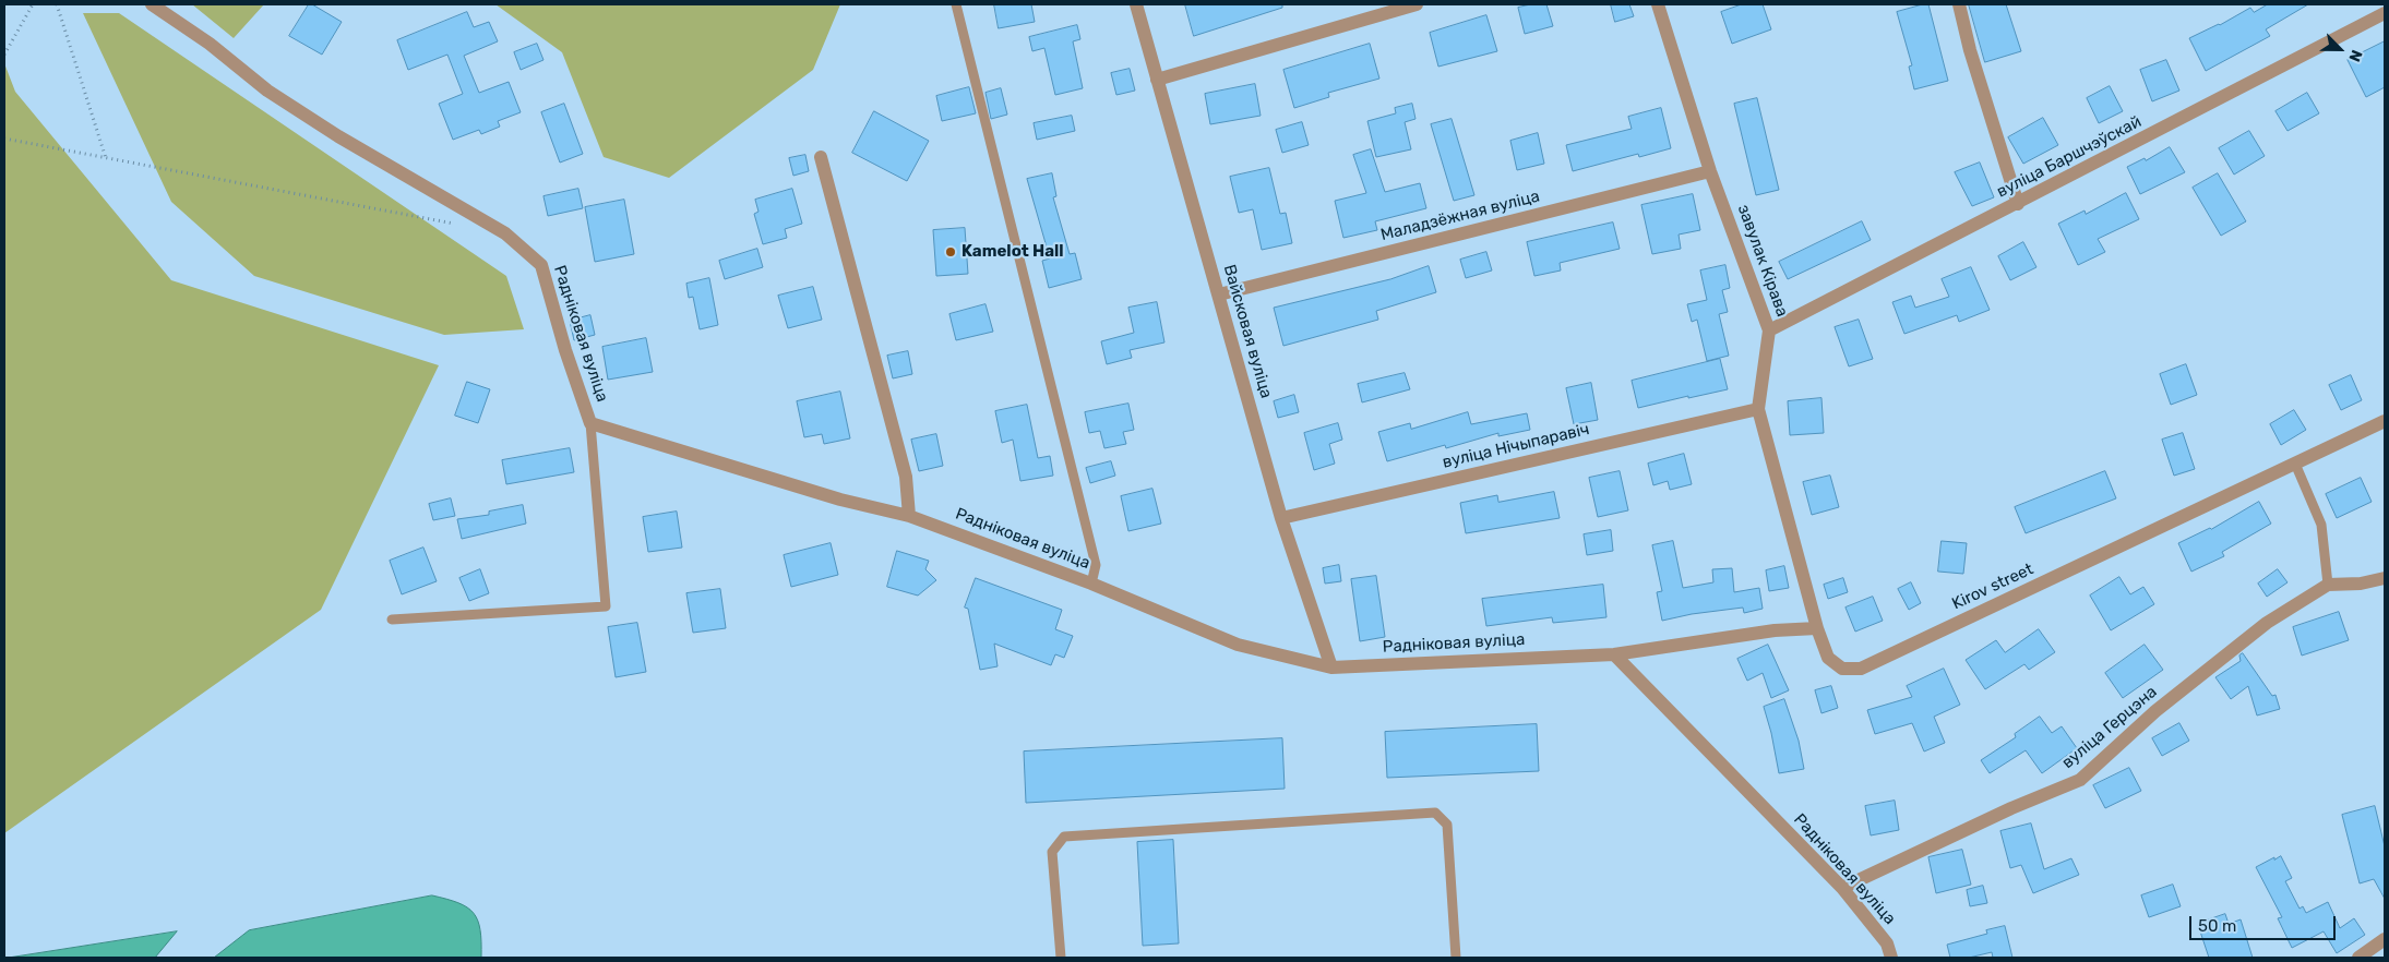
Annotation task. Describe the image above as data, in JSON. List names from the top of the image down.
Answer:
{
  "streets": {
    "street": [
      "вуліца Баршчэўскай",
      "Маладзёжная вуліца",
      "завулак Кірава",
      "Вайсковая вуліца",
      "Радніковая вуліца",
      "вуліца Нічыпаравіч",
      "Kirov street",
      "вуліца Герцэна"
    ]
  },
  "crossings": [
    ["вуліца Баршчэўскай", "завулак Кірава"],
    ["Маладзёжная вуліца", "завулак Кірава"],
    ["Маладзёжная вуліца", "Вайсковая вуліца"],
    ["завулак Кірава", "вуліца Нічыпаравіч"],
    ["завулак Кірава", "Kirov street"],
    ["Вайсковая вуліца", "Радніковая вуліца"],
    ["Вайсковая вуліца", "вуліца Нічыпаравіч"],
    ["Радніковая вуліца", "вуліца Герцэна"]
  ],
  "places": ["Kamelot Hall"],
  "scale_bar": "50 m",
  "north": "bottom right"
}
